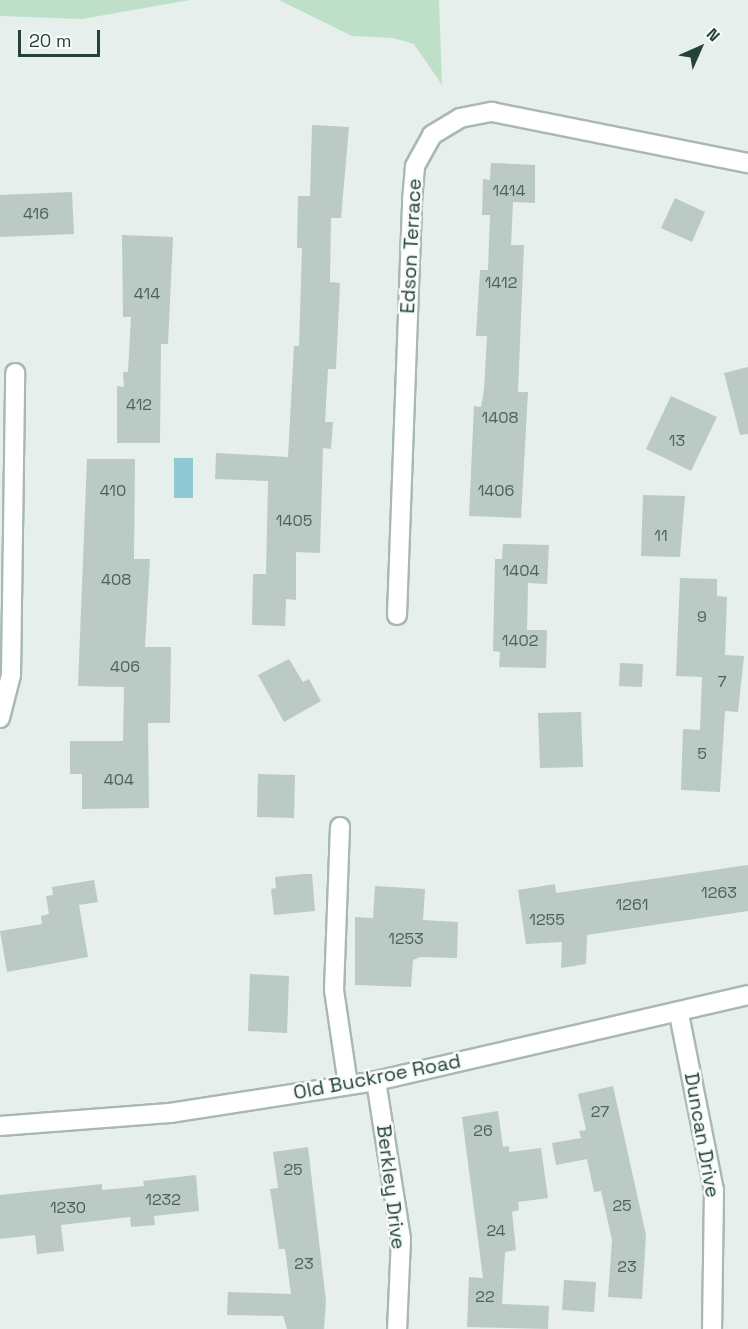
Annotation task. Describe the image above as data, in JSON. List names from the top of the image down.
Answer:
{
  "streets": {
    "street": [
      "Edson Terrace",
      "Old Buckroe Road",
      "Duncan Drive",
      "Berkley Drive"
    ]
  },
  "crossings": [
    ["Old Buckroe Road", "Duncan Drive"],
    ["Old Buckroe Road", "Berkley Drive"]
  ],
  "house_numbers": [
    "1414",
    "416",
    "1412",
    "414",
    "412",
    "1408",
    "13",
    "410",
    "1406",
    "1405",
    "11",
    "1404",
    "408",
    "9",
    "1402",
    "406",
    "7",
    "5",
    "404",
    "1263",
    "1261",
    "1255",
    "1253",
    "27",
    "26",
    "25",
    "1232",
    "25",
    "1230",
    "24",
    "23",
    "23",
    "22"
  ],
  "scale_bar": "20 m",
  "north": "top right"
}
